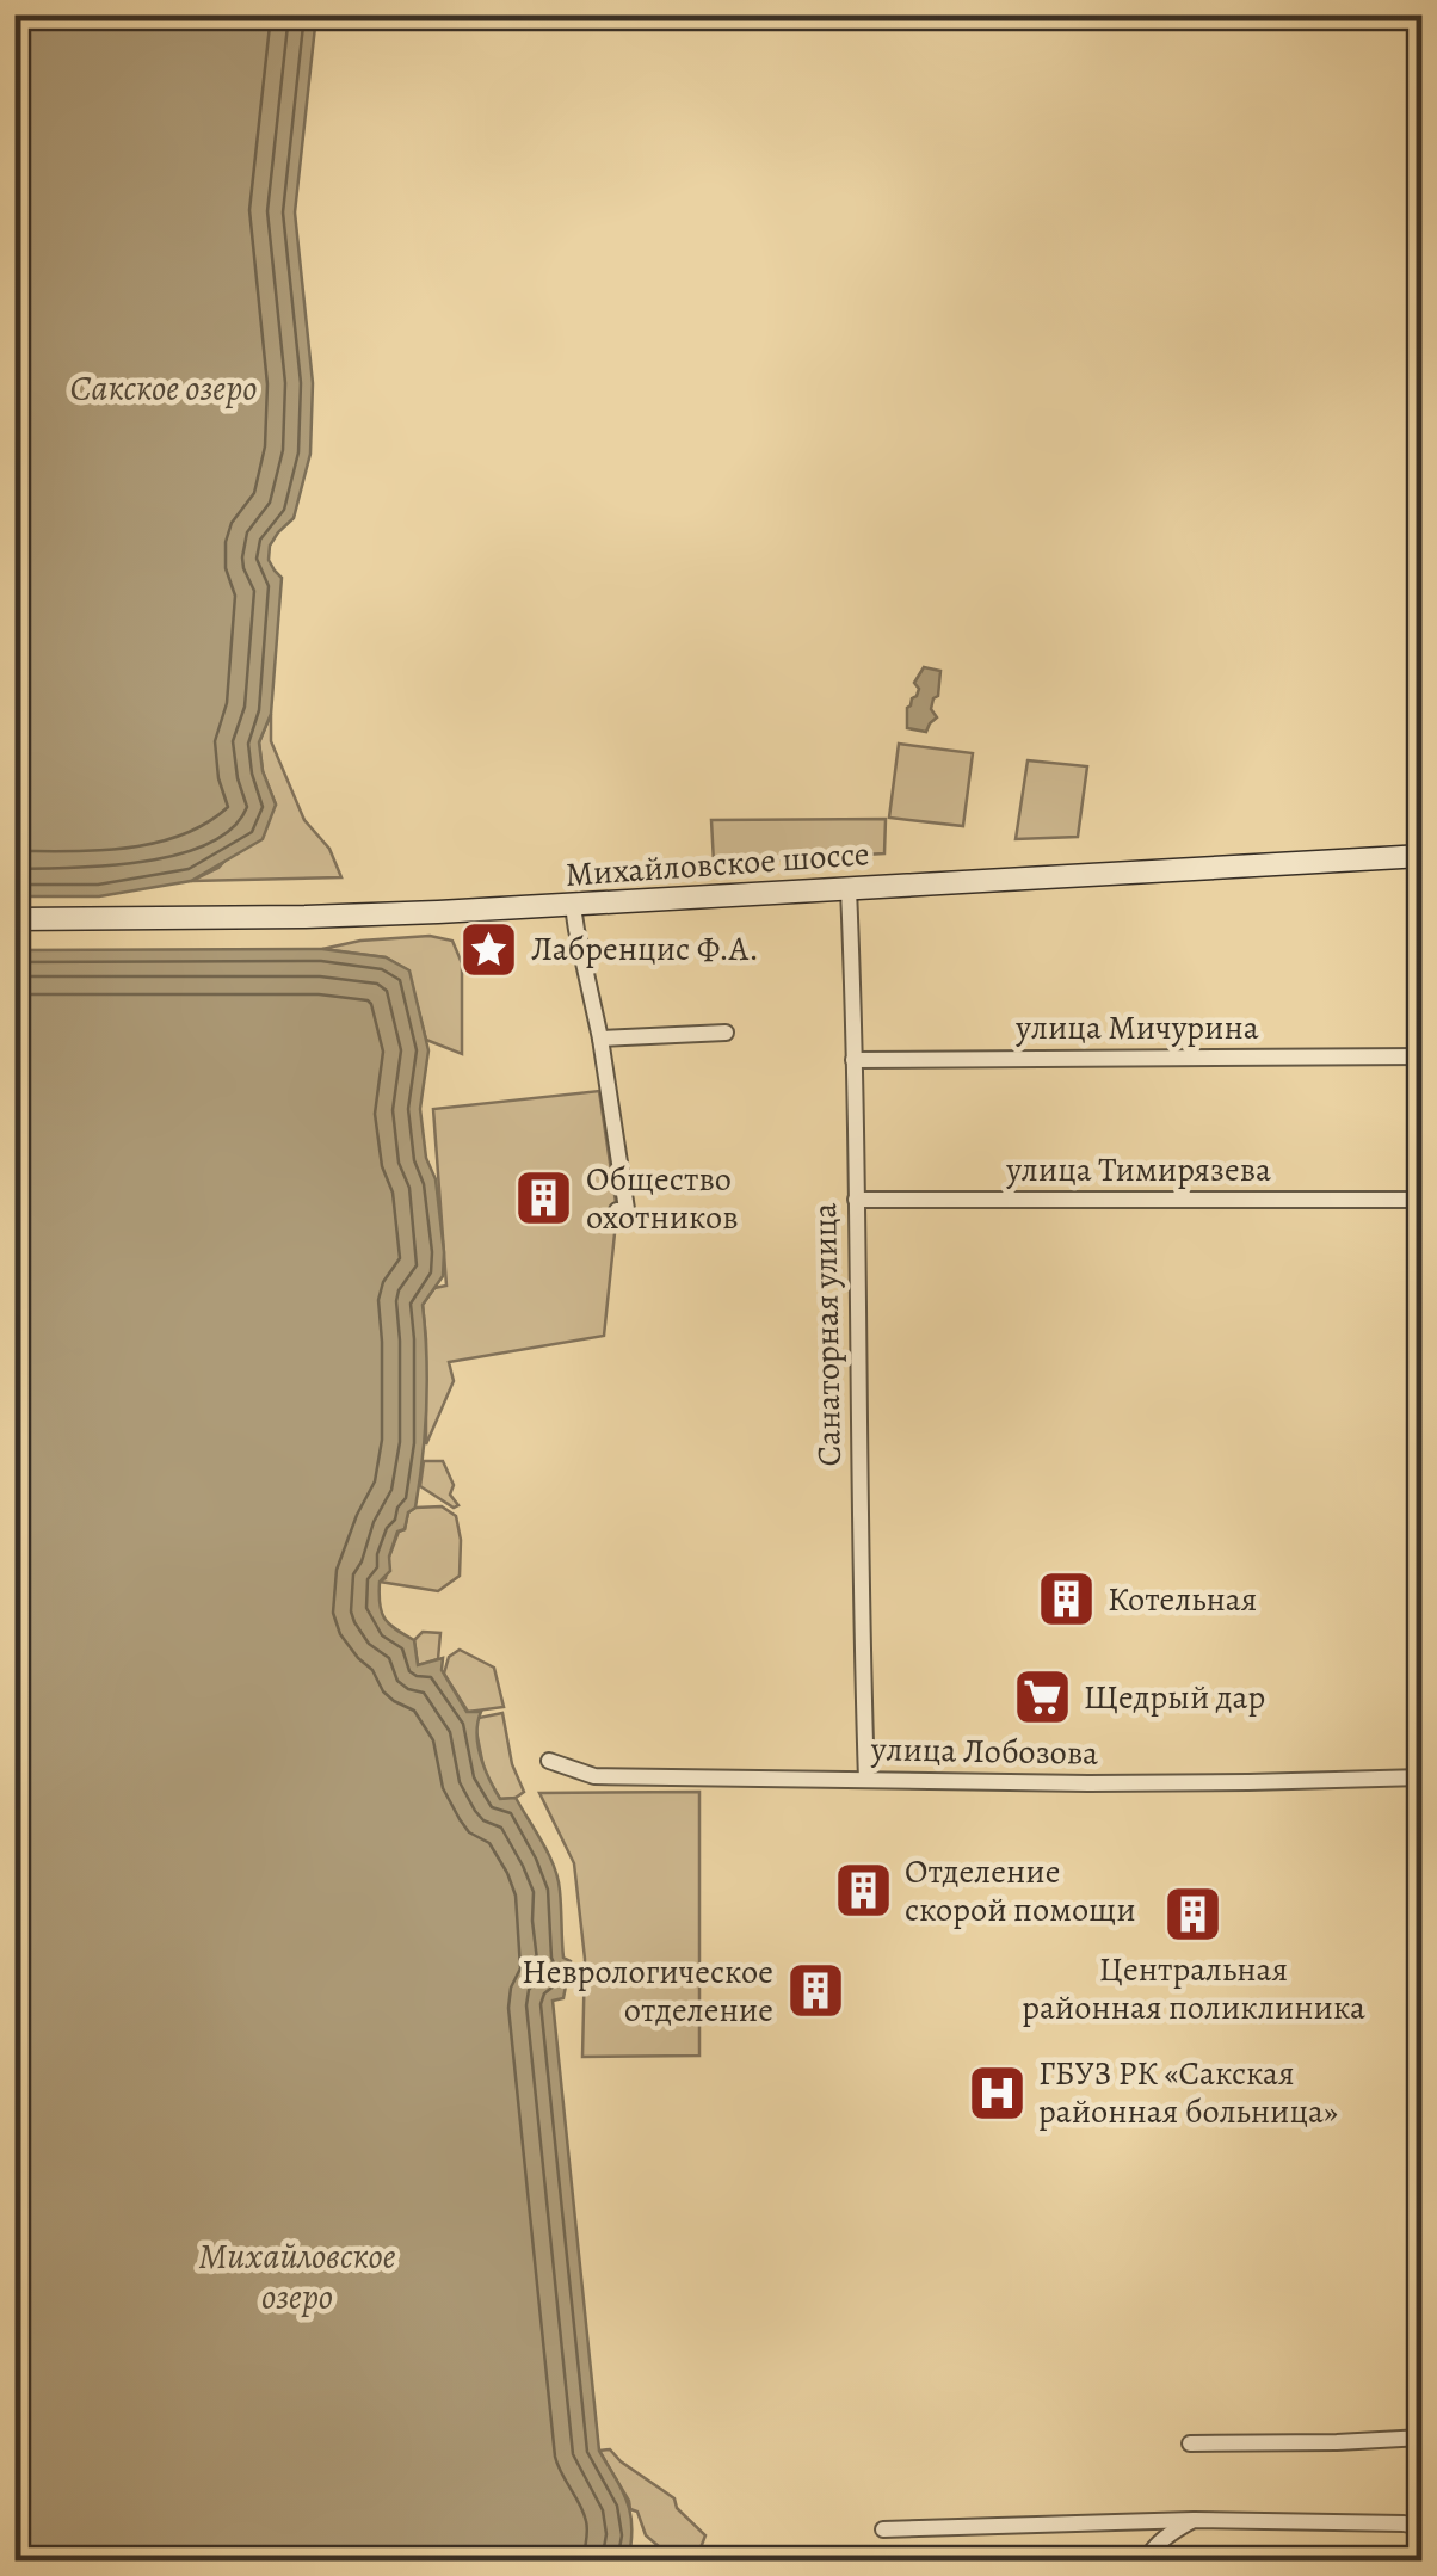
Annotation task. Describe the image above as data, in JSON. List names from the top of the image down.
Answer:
{
  "streets": {
    "main road": ["Михайловское шоссе"],
    "street": [
      "улица Мичурина",
      "улица Тимирязева",
      "Санаторная улица",
      "улица Лобозова"
    ]
  },
  "crossings": [
    ["Михайловское шоссе", "Санаторная улица"],
    ["улица Мичурина", "Санаторная улица"],
    ["улица Тимирязева", "Санаторная улица"],
    ["Санаторная улица", "улица Лобозова"]
  ],
  "water": ["Сакское озеро", "Михайловское озеро"],
  "places": {
    "place": ["Лабренцис Ф.А."],
    "building": [
      "Общество охотников",
      "Котельная",
      "Отделение скорой помощи",
      "Центральная районная поликлиника",
      "Неврологическое отделение"
    ],
    "supermarket": ["Щедрый дар"],
    "hospital": ["ГБУЗ РК «Сакская районная больница»"]
  }
}
